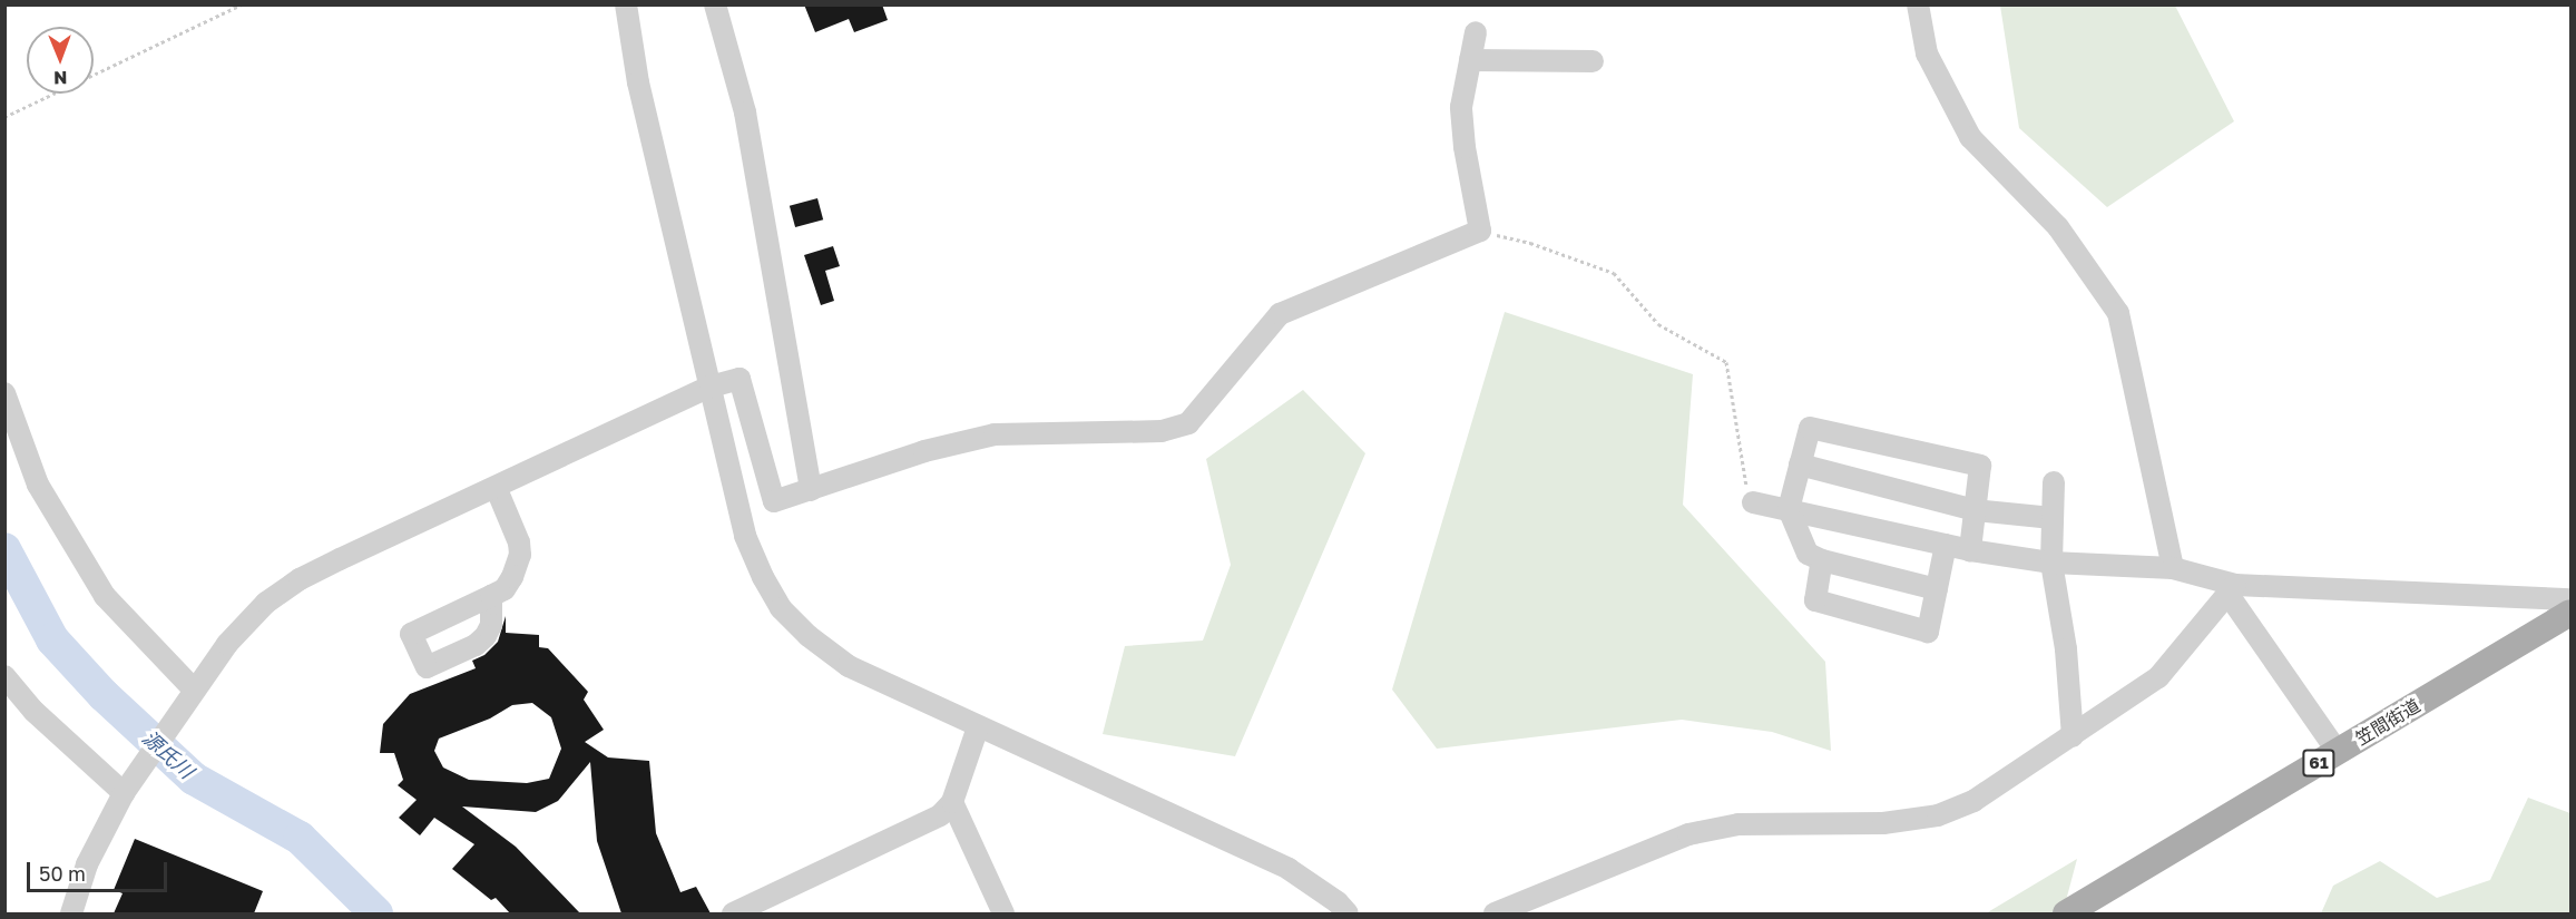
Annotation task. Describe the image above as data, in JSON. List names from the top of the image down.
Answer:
{
  "streets": {
    "main road": ["笠間街道", "61"]
  },
  "water": ["源氏川"],
  "scale_bar": "50 m",
  "north": "bottom"
}
